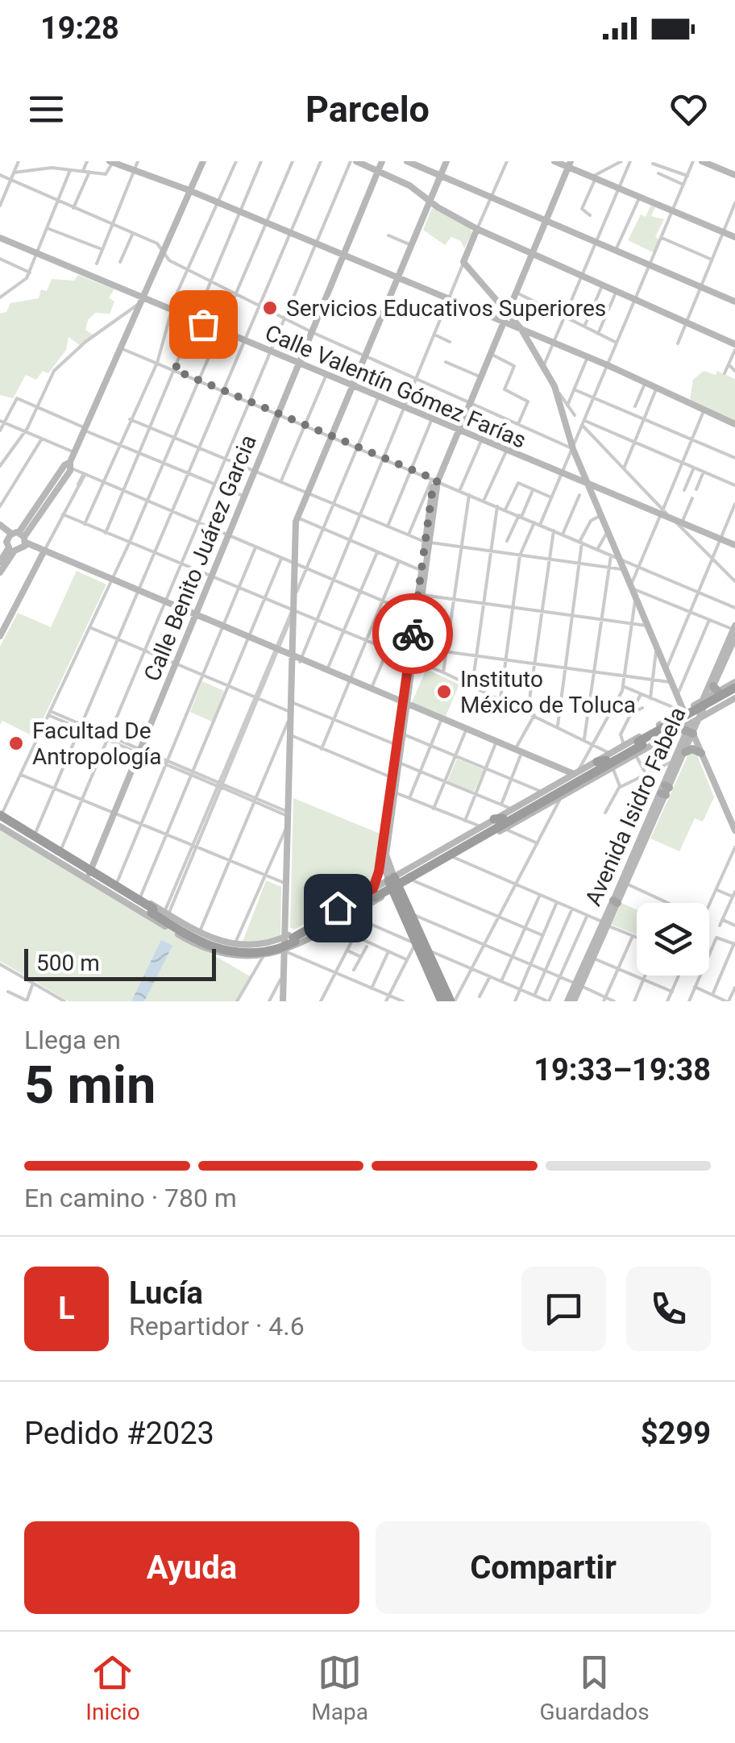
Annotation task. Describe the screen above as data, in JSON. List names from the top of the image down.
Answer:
{
  "streets": {
    "main road": ["Calle Valentín Gómez Farías", "Calle Benito Juárez Garcia", "Avenida Isidro Fabela"]
  },
  "crossings": [
    ["Calle Valentín Gómez Farías", "Calle Benito Juárez Garcia"]
  ],
  "places": ["Servicios Educativos Superiores", "Instituto México de Toluca", "Facultad De Antropología"],
  "scale_bar": "500 m",
  "page": {
    "status": "19:28",
    "header": "Parcelo",
    "scale": "500 m",
    "heading": ["5 min", "Llega en", "19:33–19:38"],
    "panel": [
      "Lucía",
      "Repartidor · 4.6",
      "Pedido #2023",
      "$299"
    ],
    "bar": "En camino · 780 m",
    "round": "L",
    "buttons": ["Ayuda", "Compartir"],
    "tabs": ["Inicio", "Mapa", "Guardados"]
  }
}
